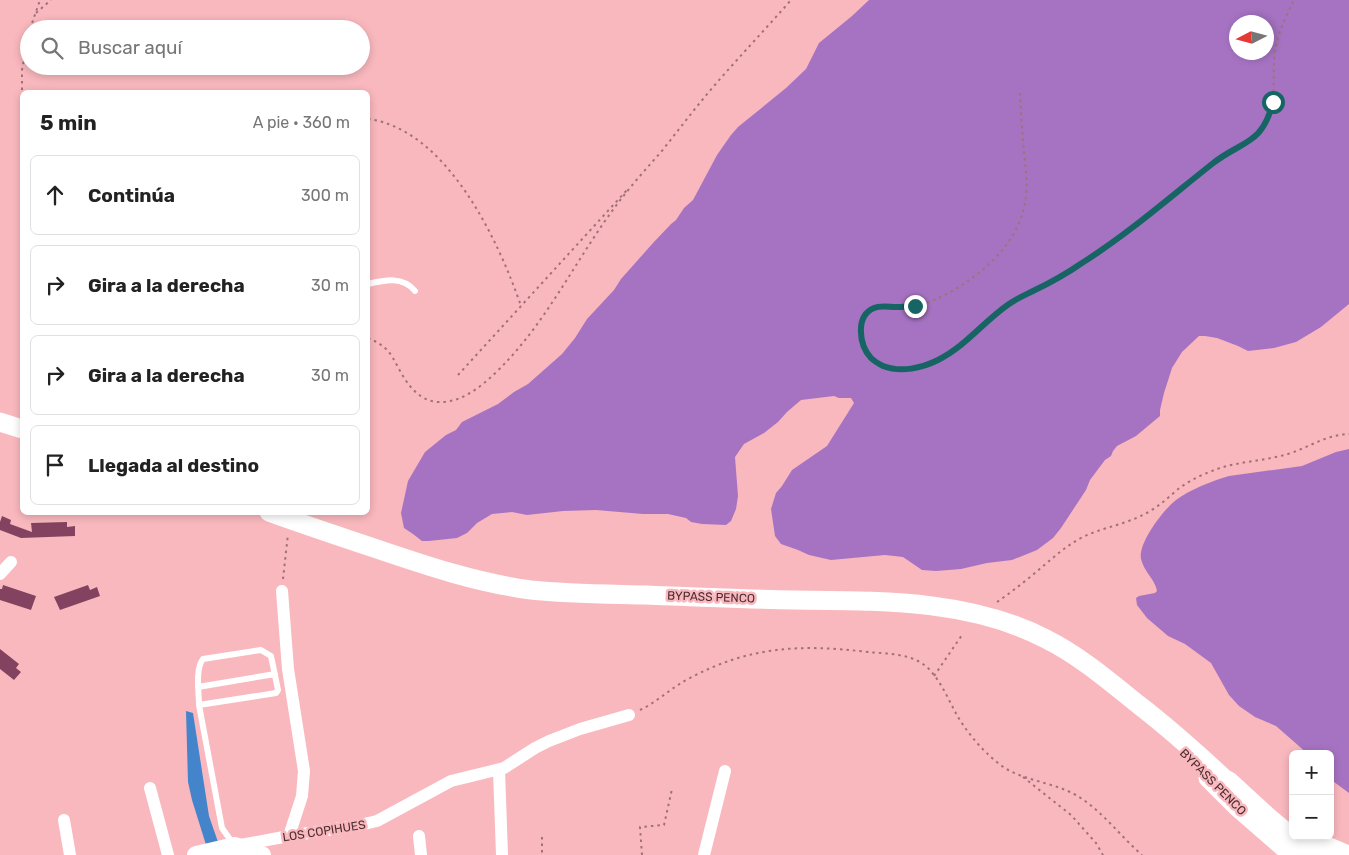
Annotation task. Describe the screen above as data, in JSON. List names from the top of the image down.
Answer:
{
  "streets": {
    "main road": ["BYPASS PENCO"],
    "street": ["LOS COPIHUES"]
  },
  "north": "left",
  "page": {
    "search": "Buscar aquí",
    "heading": ["5 min", "A pie · 360 m"],
    "list": [
      ["Continúa", "300 m"],
      ["Gira a la derecha", "30 m"],
      ["Gira a la derecha", "30 m"],
      "Llegada al destino"
    ],
    "map_buttons": ["+", "−"]
  }
}
